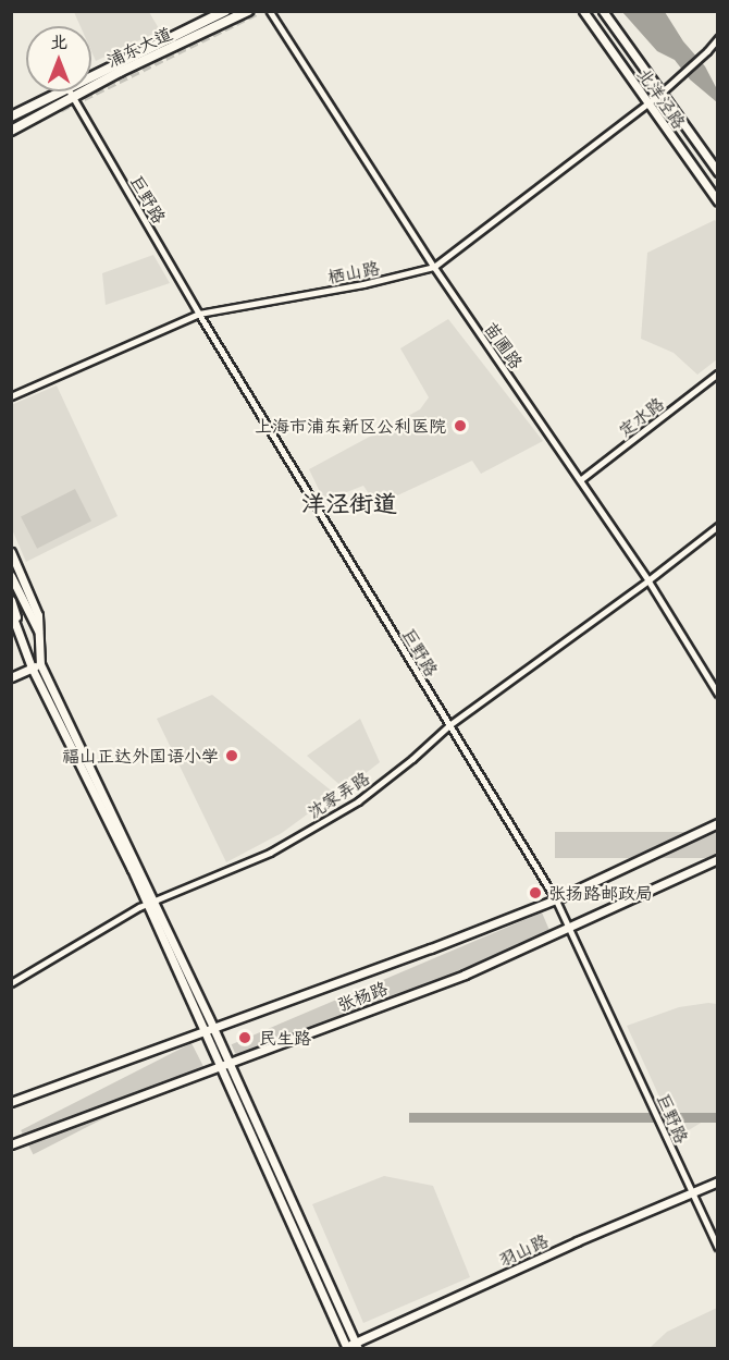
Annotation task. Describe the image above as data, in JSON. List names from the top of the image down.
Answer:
{
  "streets": {
    "main road": [
      "浦东大道",
      "北洋泾路",
      "张杨路",
      "羽山路"
    ],
    "street": [
      "巨野路",
      "栖山路",
      "苗圃路",
      "定水路",
      "沈家弄路"
    ]
  },
  "crossings": [
    ["浦东大道", "巨野路"],
    ["北洋泾路", "栖山路"],
    ["巨野路", "栖山路"],
    ["巨野路", "沈家弄路"],
    ["巨野路", "张杨路"],
    ["巨野路", "羽山路"],
    ["栖山路", "苗圃路"],
    ["苗圃路", "定水路"],
    ["苗圃路", "沈家弄路"]
  ],
  "districts": ["洋泾街道"],
  "places": [
    "上海市浦东新区公利医院",
    "福山正达外国语小学",
    "张扬路邮政局",
    "民生路"
  ],
  "north": "top"
}
